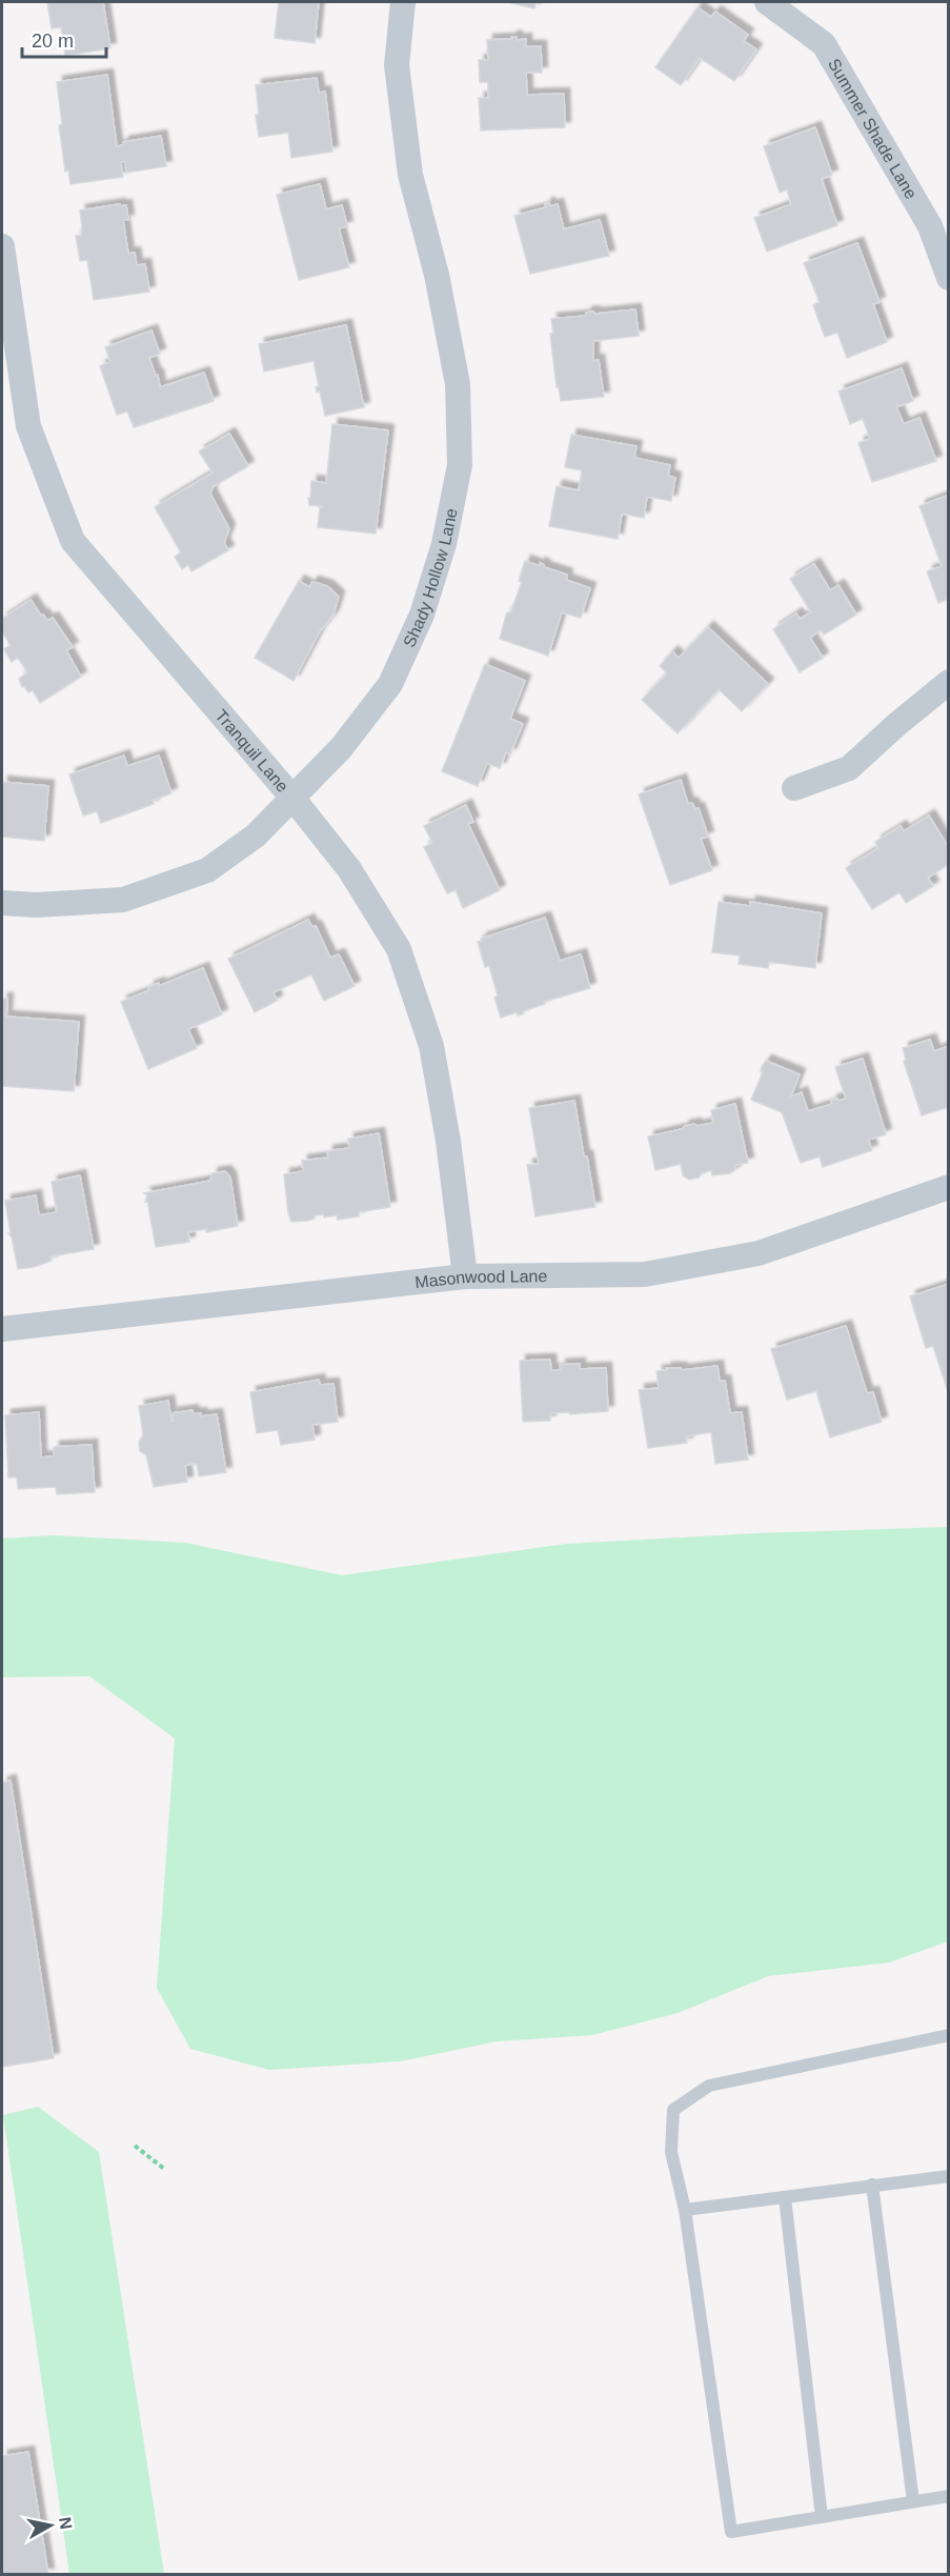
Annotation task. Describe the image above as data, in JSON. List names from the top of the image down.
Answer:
{
  "streets": {
    "street": [
      "Summer Shade Lane",
      "Shady Hollow Lane",
      "Tranquil Lane",
      "Masonwood Lane"
    ]
  },
  "crossings": [
    ["Shady Hollow Lane", "Tranquil Lane"],
    ["Tranquil Lane", "Masonwood Lane"]
  ],
  "scale_bar": "20 m",
  "north": "right"
}
